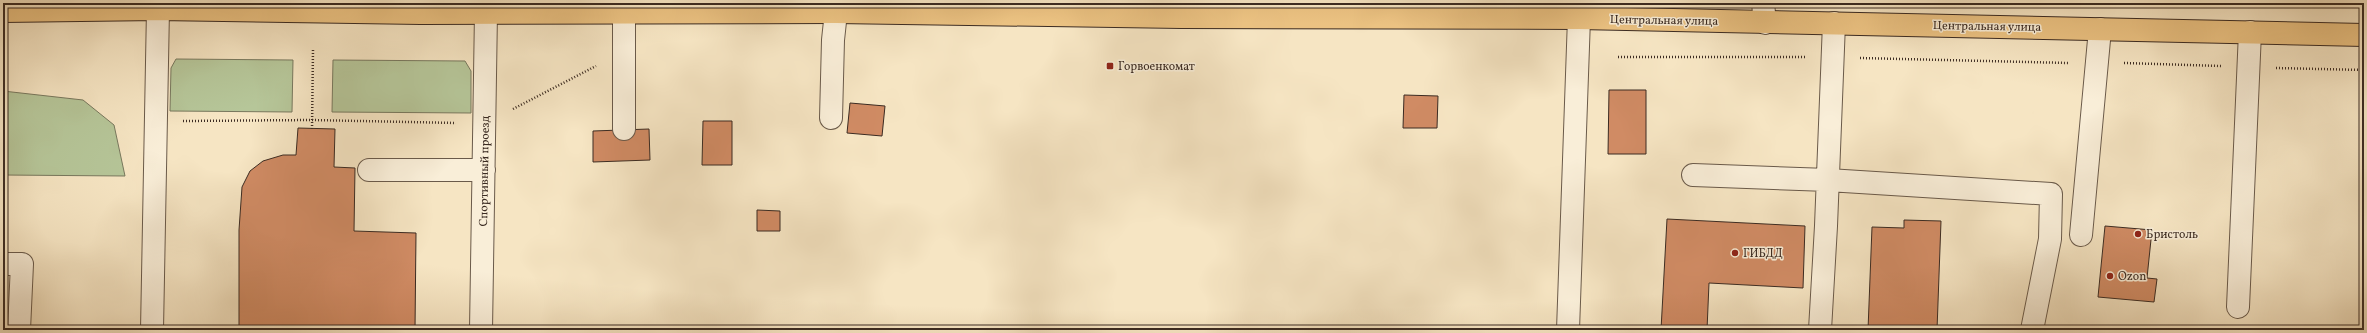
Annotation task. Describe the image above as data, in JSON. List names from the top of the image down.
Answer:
{
  "streets": {
    "main road": ["Центральная улица"],
    "street": ["Спортивный проезд"]
  },
  "crossings": [
    ["Центральная улица", "Спортивный проезд"]
  ],
  "places": {
    "transit": ["Горвоенкомат"],
    "other": ["Бристоль", "ГИБДД", "Ozon"]
  }
}
